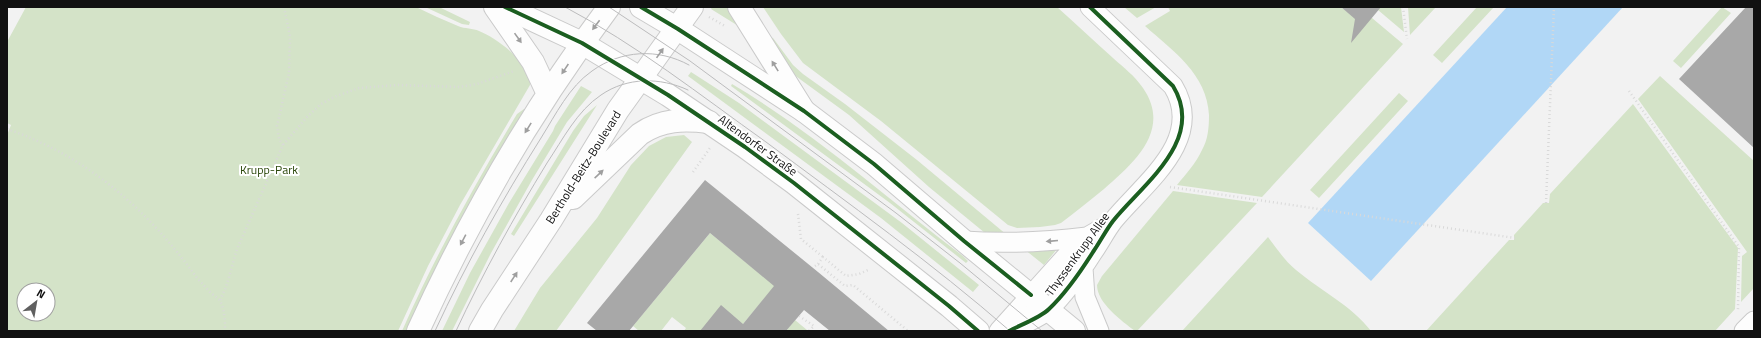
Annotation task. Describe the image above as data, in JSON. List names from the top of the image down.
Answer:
{
  "streets": {
    "main road": ["Altendorfer Straße", "Berthold-Beitz-Boulevard"],
    "street": ["ThyssenKrupp Allee"]
  },
  "crossings": [
    ["Altendorfer Straße", "Berthold-Beitz-Boulevard"]
  ],
  "parks": ["Krupp-Park"],
  "north": "top right"
}
